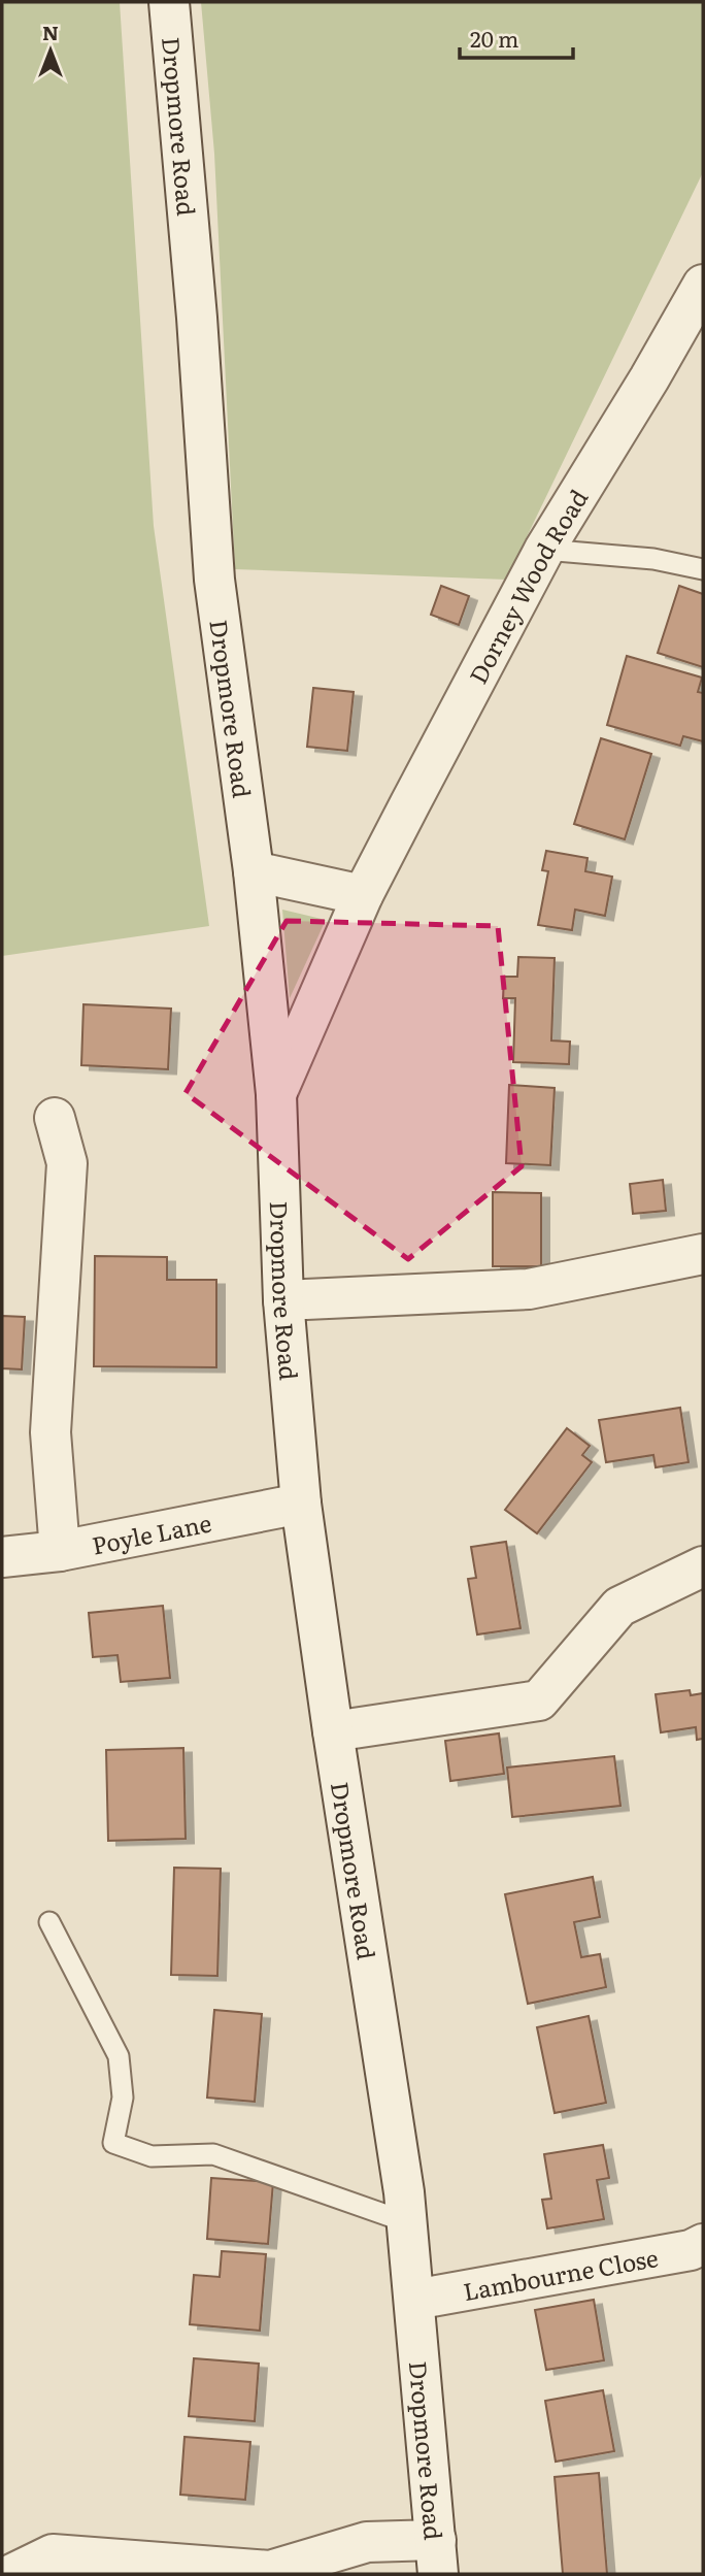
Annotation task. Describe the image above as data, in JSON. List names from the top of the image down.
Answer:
{
  "streets": {
    "street": [
      "Dropmore Road",
      "Dorney Wood Road",
      "Poyle Lane",
      "Lambourne Close"
    ]
  },
  "crossings": [
    ["Dropmore Road", "Dorney Wood Road"],
    ["Dropmore Road", "Poyle Lane"],
    ["Dropmore Road", "Lambourne Close"]
  ],
  "scale_bar": "20 m",
  "north": "top"
}
